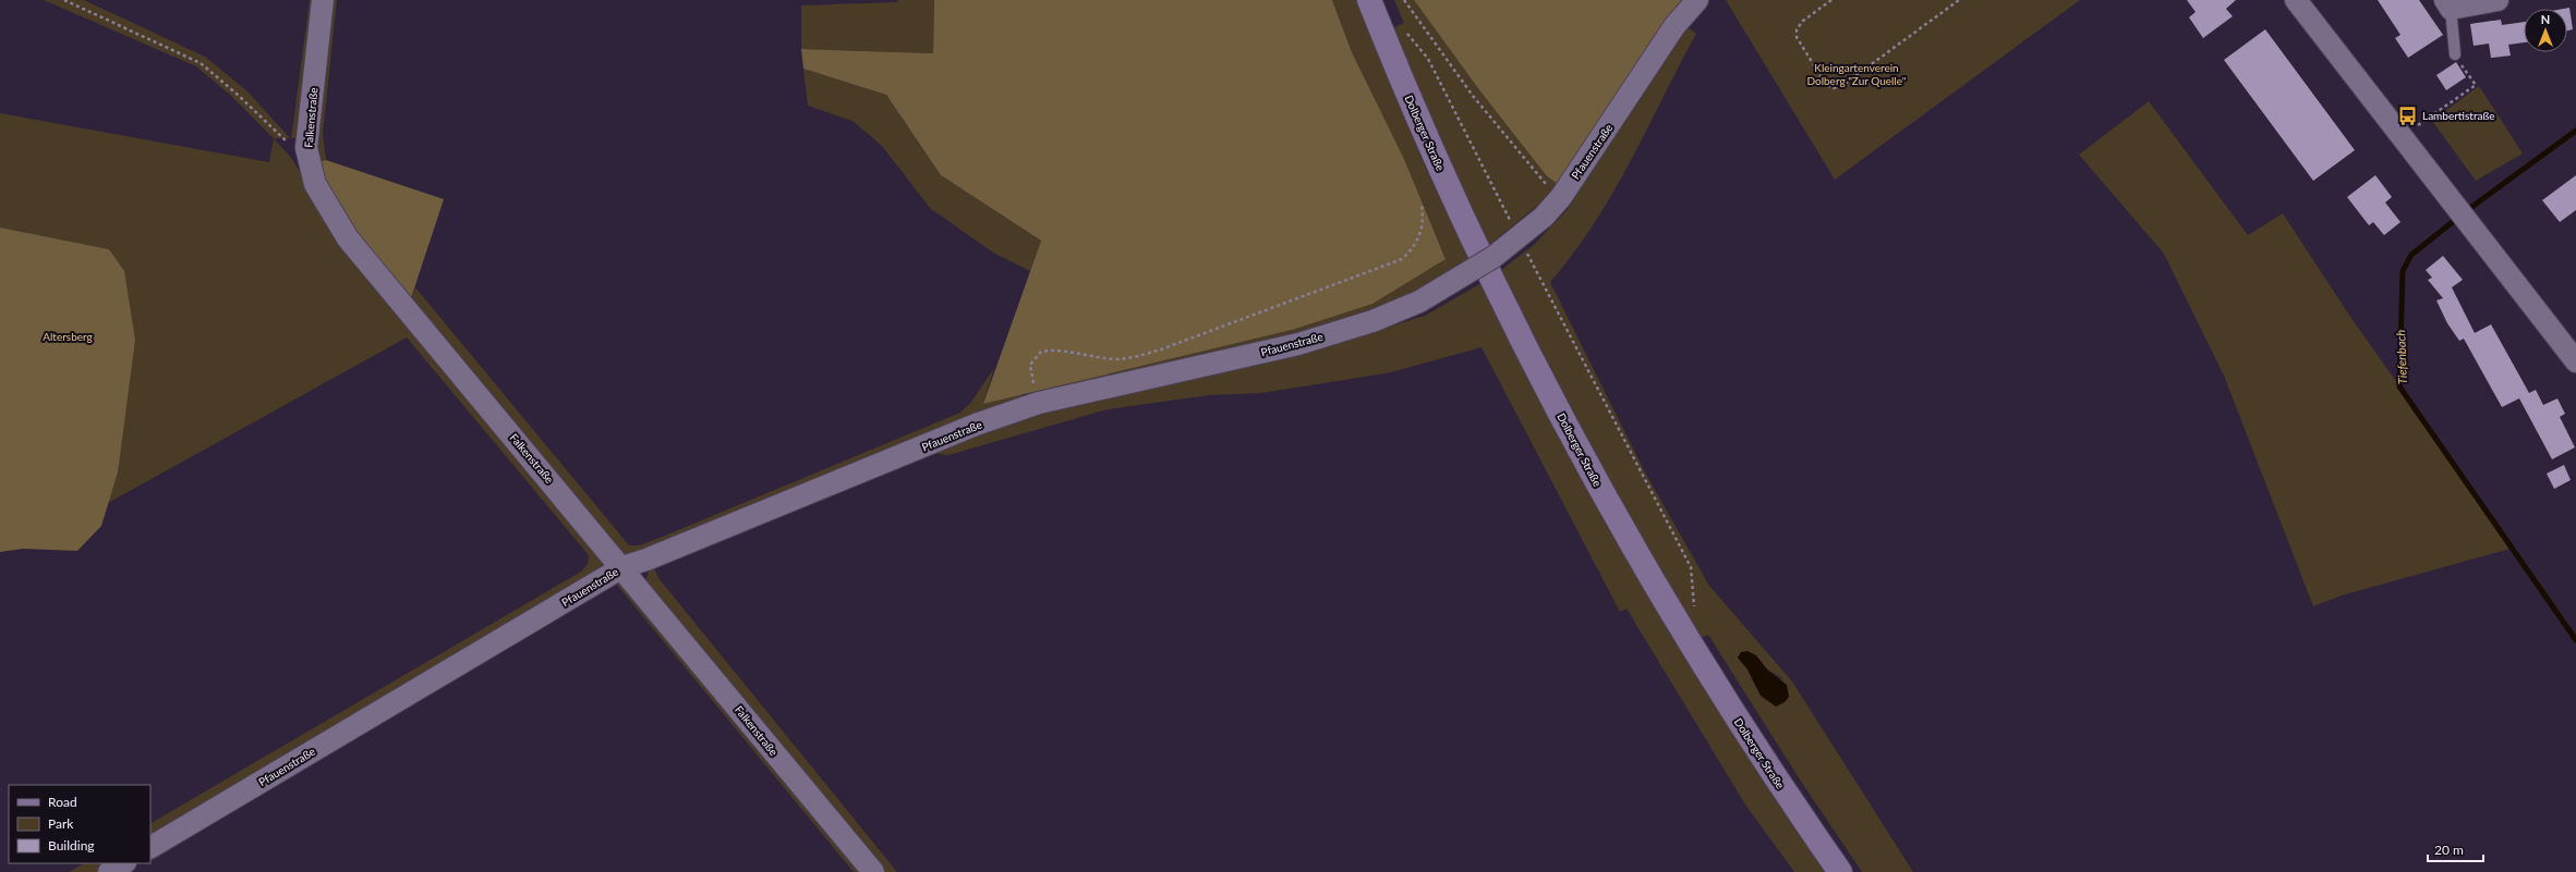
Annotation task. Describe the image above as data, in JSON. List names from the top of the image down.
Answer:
{
  "streets": {
    "main road": ["Dolberger Straße"],
    "street": ["Falkenstraße", "Pfauenstraße"]
  },
  "crossings": [
    ["Falkenstraße", "Pfauenstraße"]
  ],
  "water": ["Tiefenbach"],
  "parks": ["Kleingartenverein Dolberg \"Zur Quelle\"", "Altersberg"],
  "places": {
    "bus stop": ["Lambertistraße"]
  },
  "legend": ["Road", "Park", "Building"],
  "scale_bar": "20 m",
  "north": "top"
}
